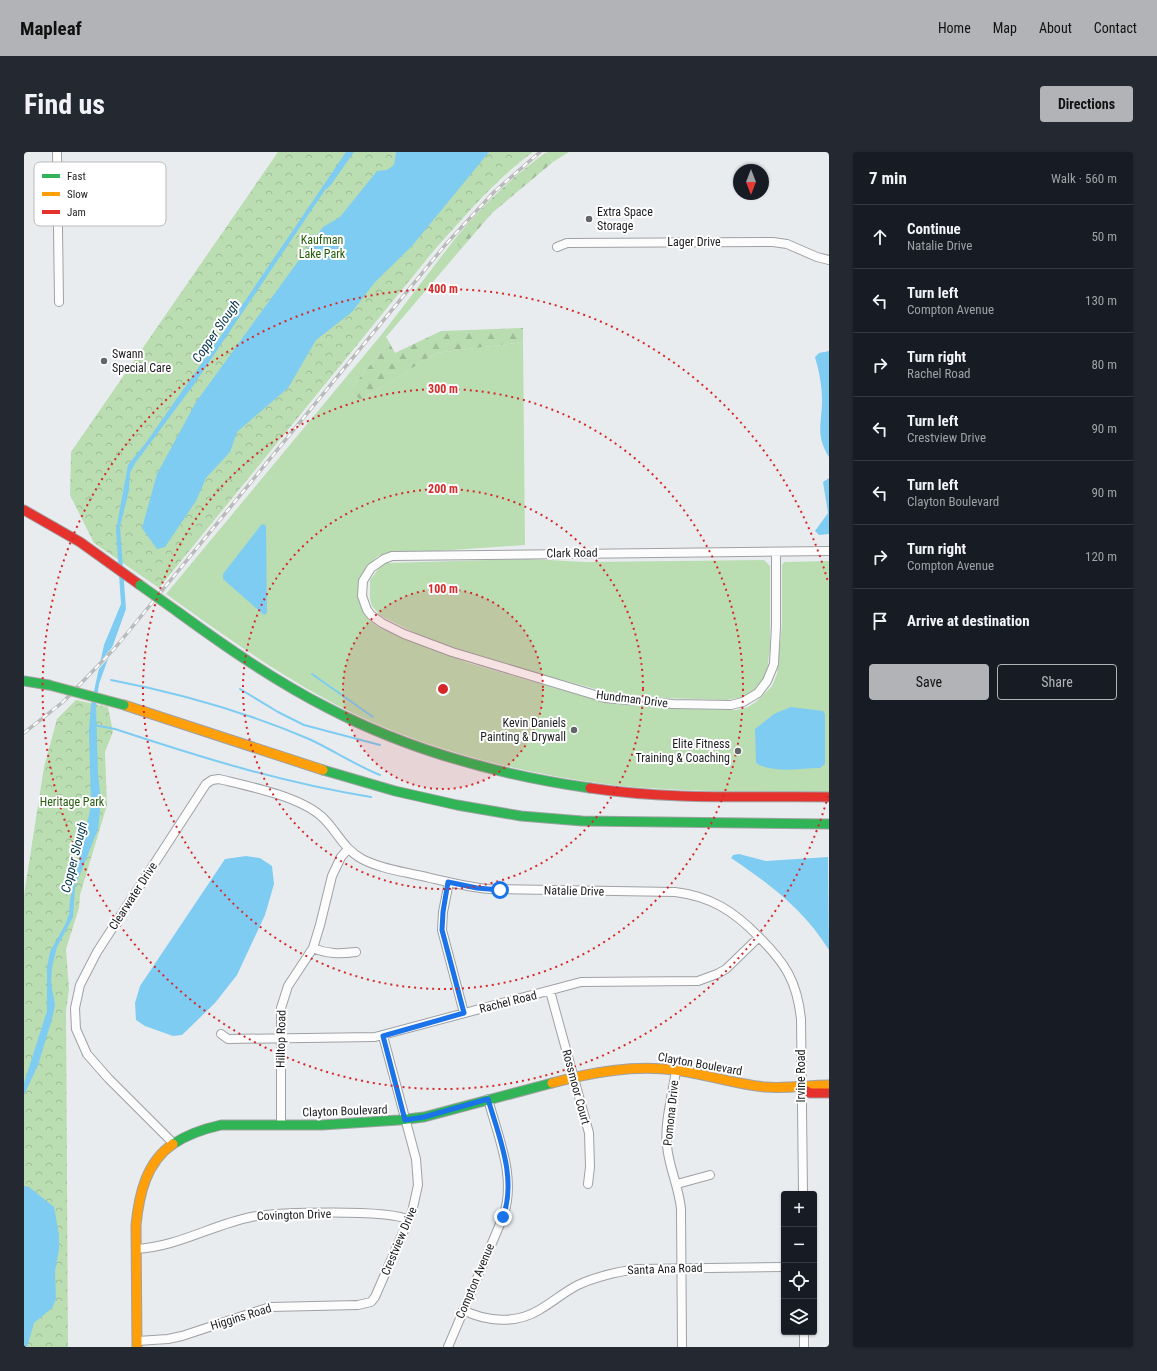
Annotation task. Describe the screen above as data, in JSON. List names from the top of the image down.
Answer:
{
  "streets": {
    "main road": ["Clayton Boulevard"],
    "street": [
      "Lager Drive",
      "Clark Road",
      "Hundman Drive",
      "Natalie Drive",
      "Clearwater Drive",
      "Rachel Road",
      "Hilltop Road",
      "Irvine Road",
      "Rossmoor Court",
      "Pomona Drive",
      "Covington Drive",
      "Crestview Drive",
      "Santa Ana Road",
      "Compton Avenue",
      "Higgins Road"
    ]
  },
  "crossings": [
    ["Clark Road", "Hundman Drive"],
    ["Natalie Drive", "Clearwater Drive"],
    ["Natalie Drive", "Rachel Road"],
    ["Natalie Drive", "Hilltop Road"],
    ["Natalie Drive", "Irvine Road"],
    ["Clearwater Drive", "Hilltop Road"],
    ["Clearwater Drive", "Clayton Boulevard"],
    ["Rachel Road", "Hilltop Road"],
    ["Rachel Road", "Rossmoor Court"],
    ["Rachel Road", "Crestview Drive"],
    ["Hilltop Road", "Clayton Boulevard"],
    ["Clayton Boulevard", "Irvine Road"],
    ["Clayton Boulevard", "Rossmoor Court"],
    ["Clayton Boulevard", "Pomona Drive"],
    ["Clayton Boulevard", "Covington Drive"],
    ["Clayton Boulevard", "Crestview Drive"],
    ["Clayton Boulevard", "Compton Avenue"],
    ["Clayton Boulevard", "Higgins Road"],
    ["Pomona Drive", "Santa Ana Road"],
    ["Covington Drive", "Crestview Drive"],
    ["Crestview Drive", "Higgins Road"],
    ["Santa Ana Road", "Compton Avenue"]
  ],
  "water": ["Copper Slough"],
  "parks": ["Kaufman Lake Park", "Heritage Park"],
  "places": [
    "Extra Space Storage",
    "Swann Special Care",
    "Kevin Daniels Painting & Drywall",
    "Elite Fitness Training & Coaching"
  ],
  "legend": ["Fast", "Slow", "Jam"],
  "north": "bottom",
  "page": {
    "header": "Mapleaf",
    "nav": [
      "Home",
      "Map",
      "About",
      "Contact"
    ],
    "buttons": [
      "Directions",
      ["Save", "Share"]
    ],
    "title": "Find us",
    "heading": ["7 min", "Walk · 560 m"],
    "list": [
      ["Continue", "Natalie Drive", "50 m"],
      ["Turn left", "Compton Avenue", "130 m"],
      ["Turn right", "Rachel Road", "80 m"],
      ["Turn left", "Crestview Drive", "90 m"],
      ["Turn left", "Clayton Boulevard", "90 m"],
      ["Turn right", "Compton Avenue", "120 m"],
      "Arrive at destination"
    ],
    "map_buttons": ["+", "−"]
  },
  "rings": [
    "400 m",
    "300 m",
    "200 m",
    "100 m"
  ]
}
